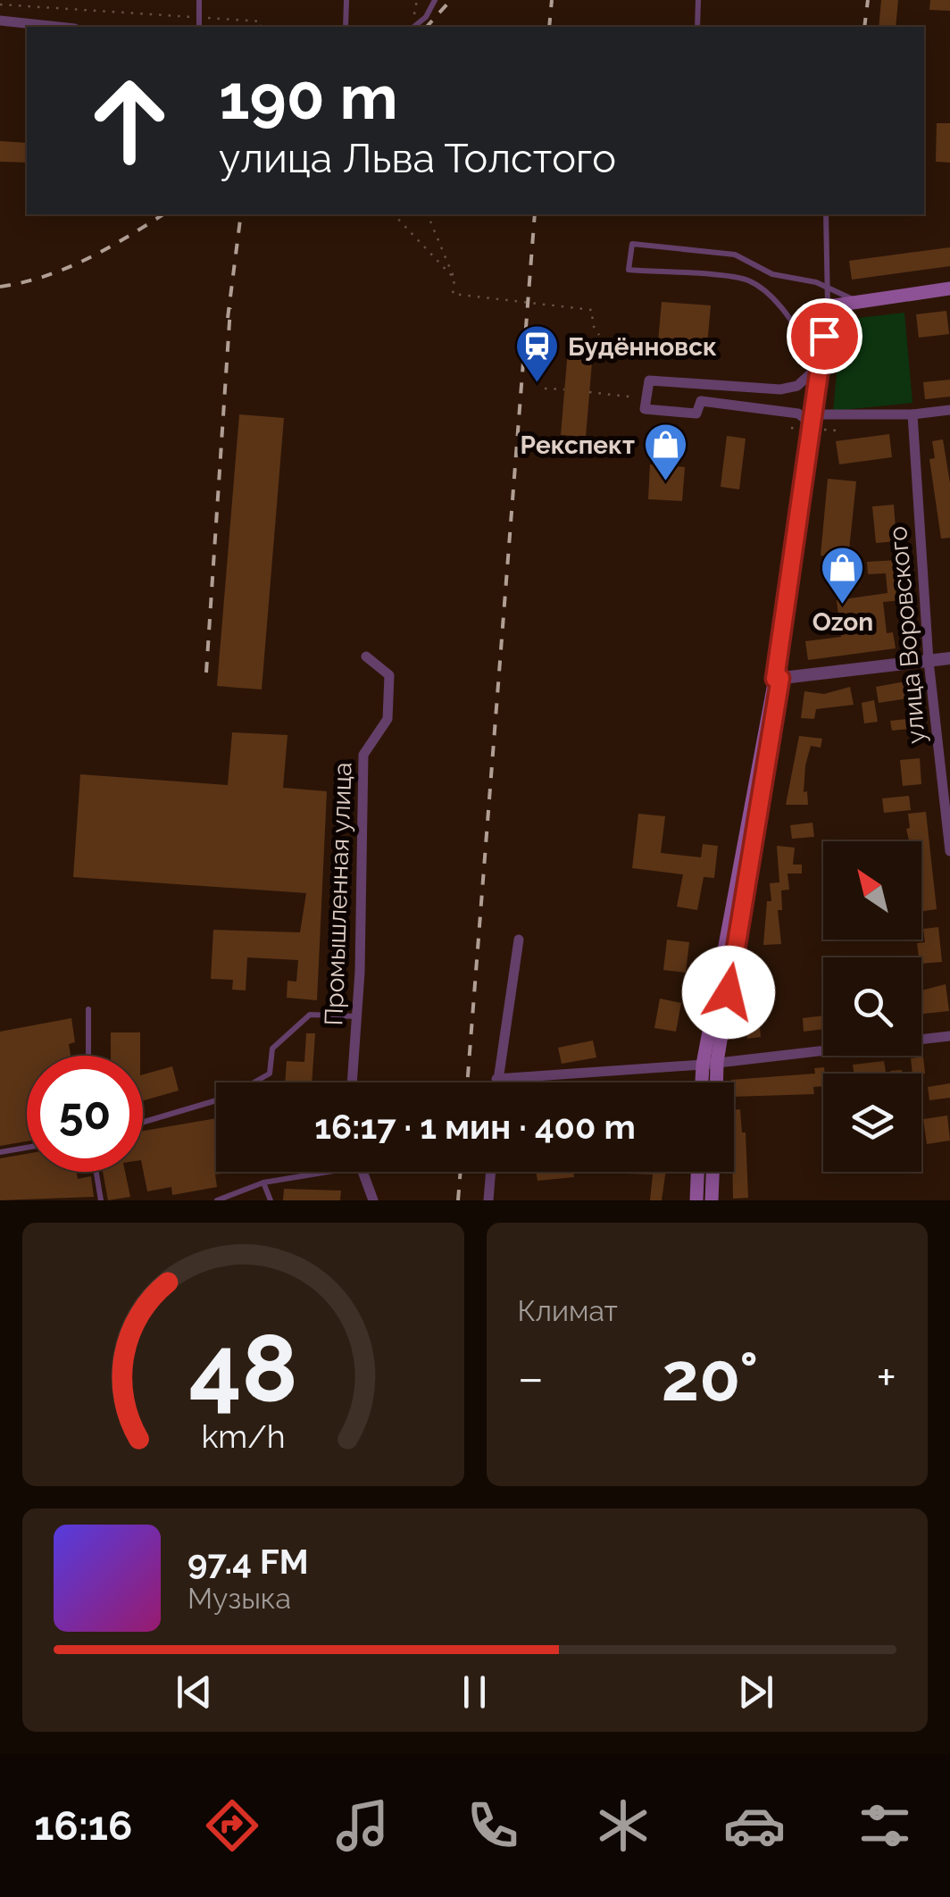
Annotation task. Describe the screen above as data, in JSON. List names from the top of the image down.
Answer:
{
  "streets": {
    "street": ["улица Воровского", "Промышленная улица"]
  },
  "places": {
    "station": ["Будённовск"],
    "shop": ["Рекспект", "Ozon"]
  },
  "north": "top left",
  "page": {
    "turn": ["190 m", "улица Льва Толстого"],
    "limit": "50",
    "trip": "16:17 · 1 мин · 400 m",
    "tile": "Климат",
    "heat": ["−", "20°", "+"],
    "song": ["97.4 FM", "Музыка"],
    "tabs": "16:16",
    "gauge": ["48", "km/h"]
  }
}
